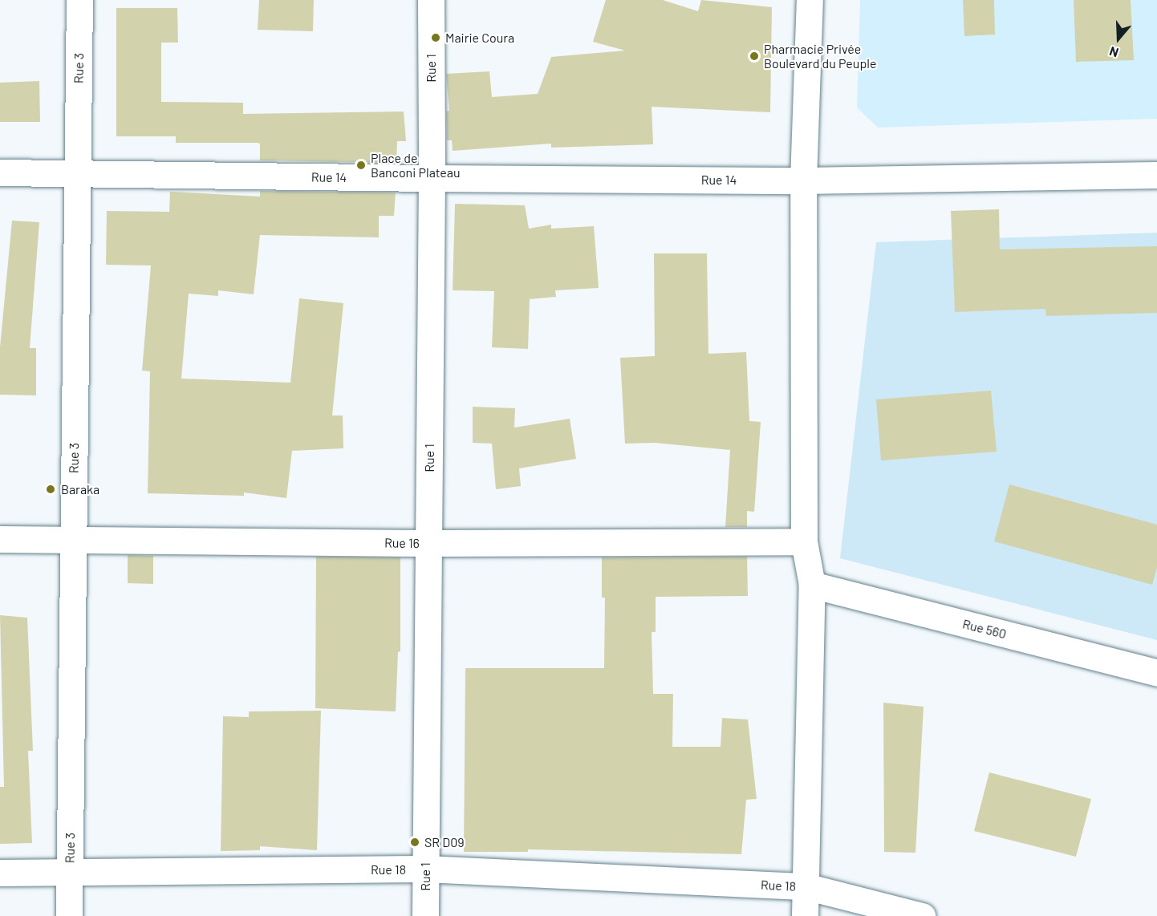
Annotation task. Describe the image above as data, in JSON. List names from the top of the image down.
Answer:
{
  "streets": {
    "street": [
      "Rue 3",
      "Rue 1",
      "Rue 14",
      "Rue 16",
      "Rue 560",
      "Rue 18"
    ]
  },
  "crossings": [
    ["Rue 3", "Rue 14"],
    ["Rue 3", "Rue 16"],
    ["Rue 3", "Rue 18"],
    ["Rue 1", "Rue 14"],
    ["Rue 1", "Rue 16"],
    ["Rue 1", "Rue 18"]
  ],
  "places": [
    "Mairie Coura",
    "Pharmacie Privée Boulevard du Peuple",
    "Place de Banconi Plateau",
    "Baraka",
    "SR D09"
  ],
  "north": "bottom"
}
